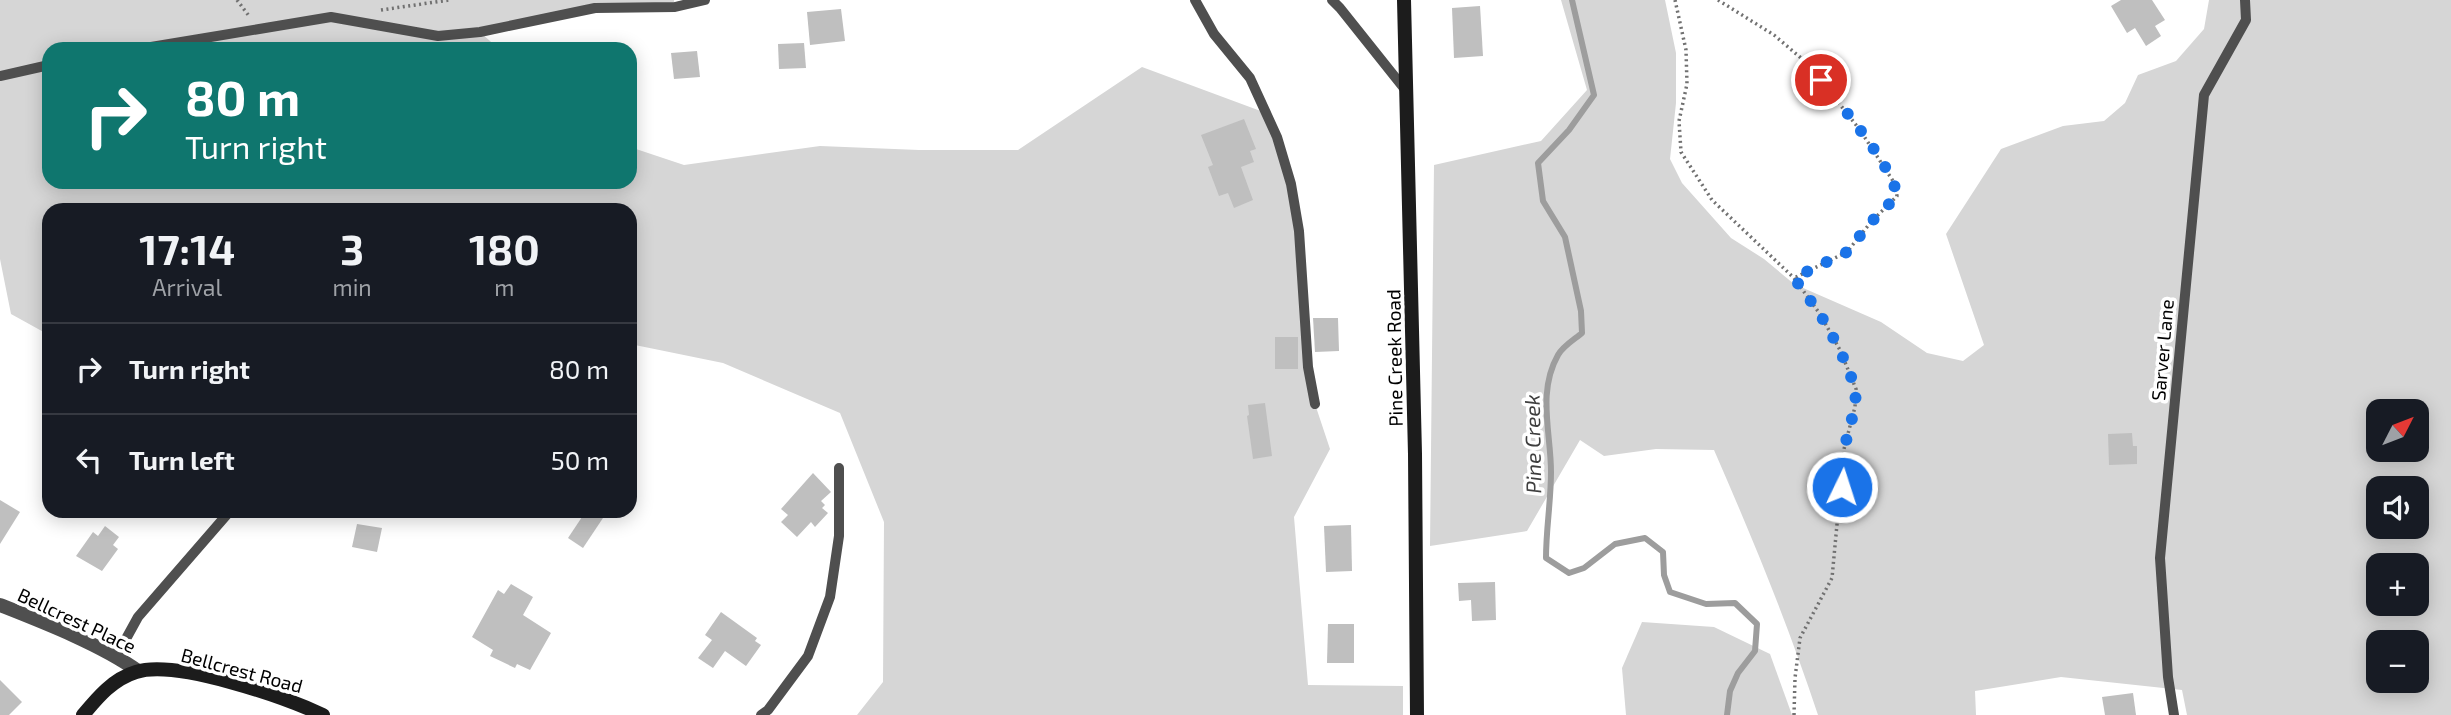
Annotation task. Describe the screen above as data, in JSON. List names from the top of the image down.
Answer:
{
  "streets": {
    "street": ["Pine Creek Road", "Bellcrest Place", "Bellcrest Road"],
    "lane": ["Sarver Lane"]
  },
  "crossings": [
    ["Bellcrest Place", "Bellcrest Road"]
  ],
  "water": ["Pine Creek"],
  "north": "top right",
  "page": {
    "turn": ["80 m", "Turn right"],
    "eta": [
      "17:14",
      "Arrival",
      "3",
      "min",
      "180",
      "m"
    ],
    "list": [
      {
        "name": "Turn right",
        "value": "80 m"
      },
      {
        "name": "Turn left",
        "value": "50 m"
      }
    ],
    "map_buttons": ["+", "−"]
  }
}
